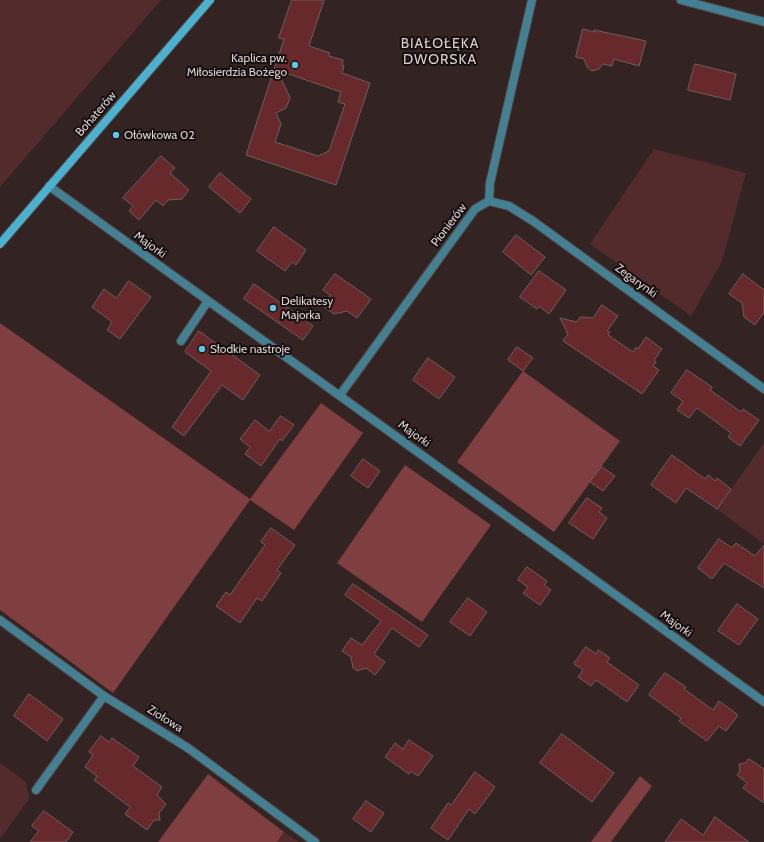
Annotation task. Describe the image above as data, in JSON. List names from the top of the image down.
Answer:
{
  "streets": {
    "street": [
      "Bohaterów",
      "Pionierów",
      "Majorki",
      "Zegarynki",
      "Ziołowa"
    ]
  },
  "crossings": [
    ["Bohaterów", "Majorki"],
    ["Pionierów", "Majorki"],
    ["Pionierów", "Zegarynki"]
  ],
  "districts": ["BIAŁOŁĘKA DWORSKA"],
  "places": [
    "Kaplica pw. Miłosierdzia Bożego",
    "Ołówkowa 02",
    "Delikatesy Majorka",
    "Słodkie nastroje"
  ]
}
